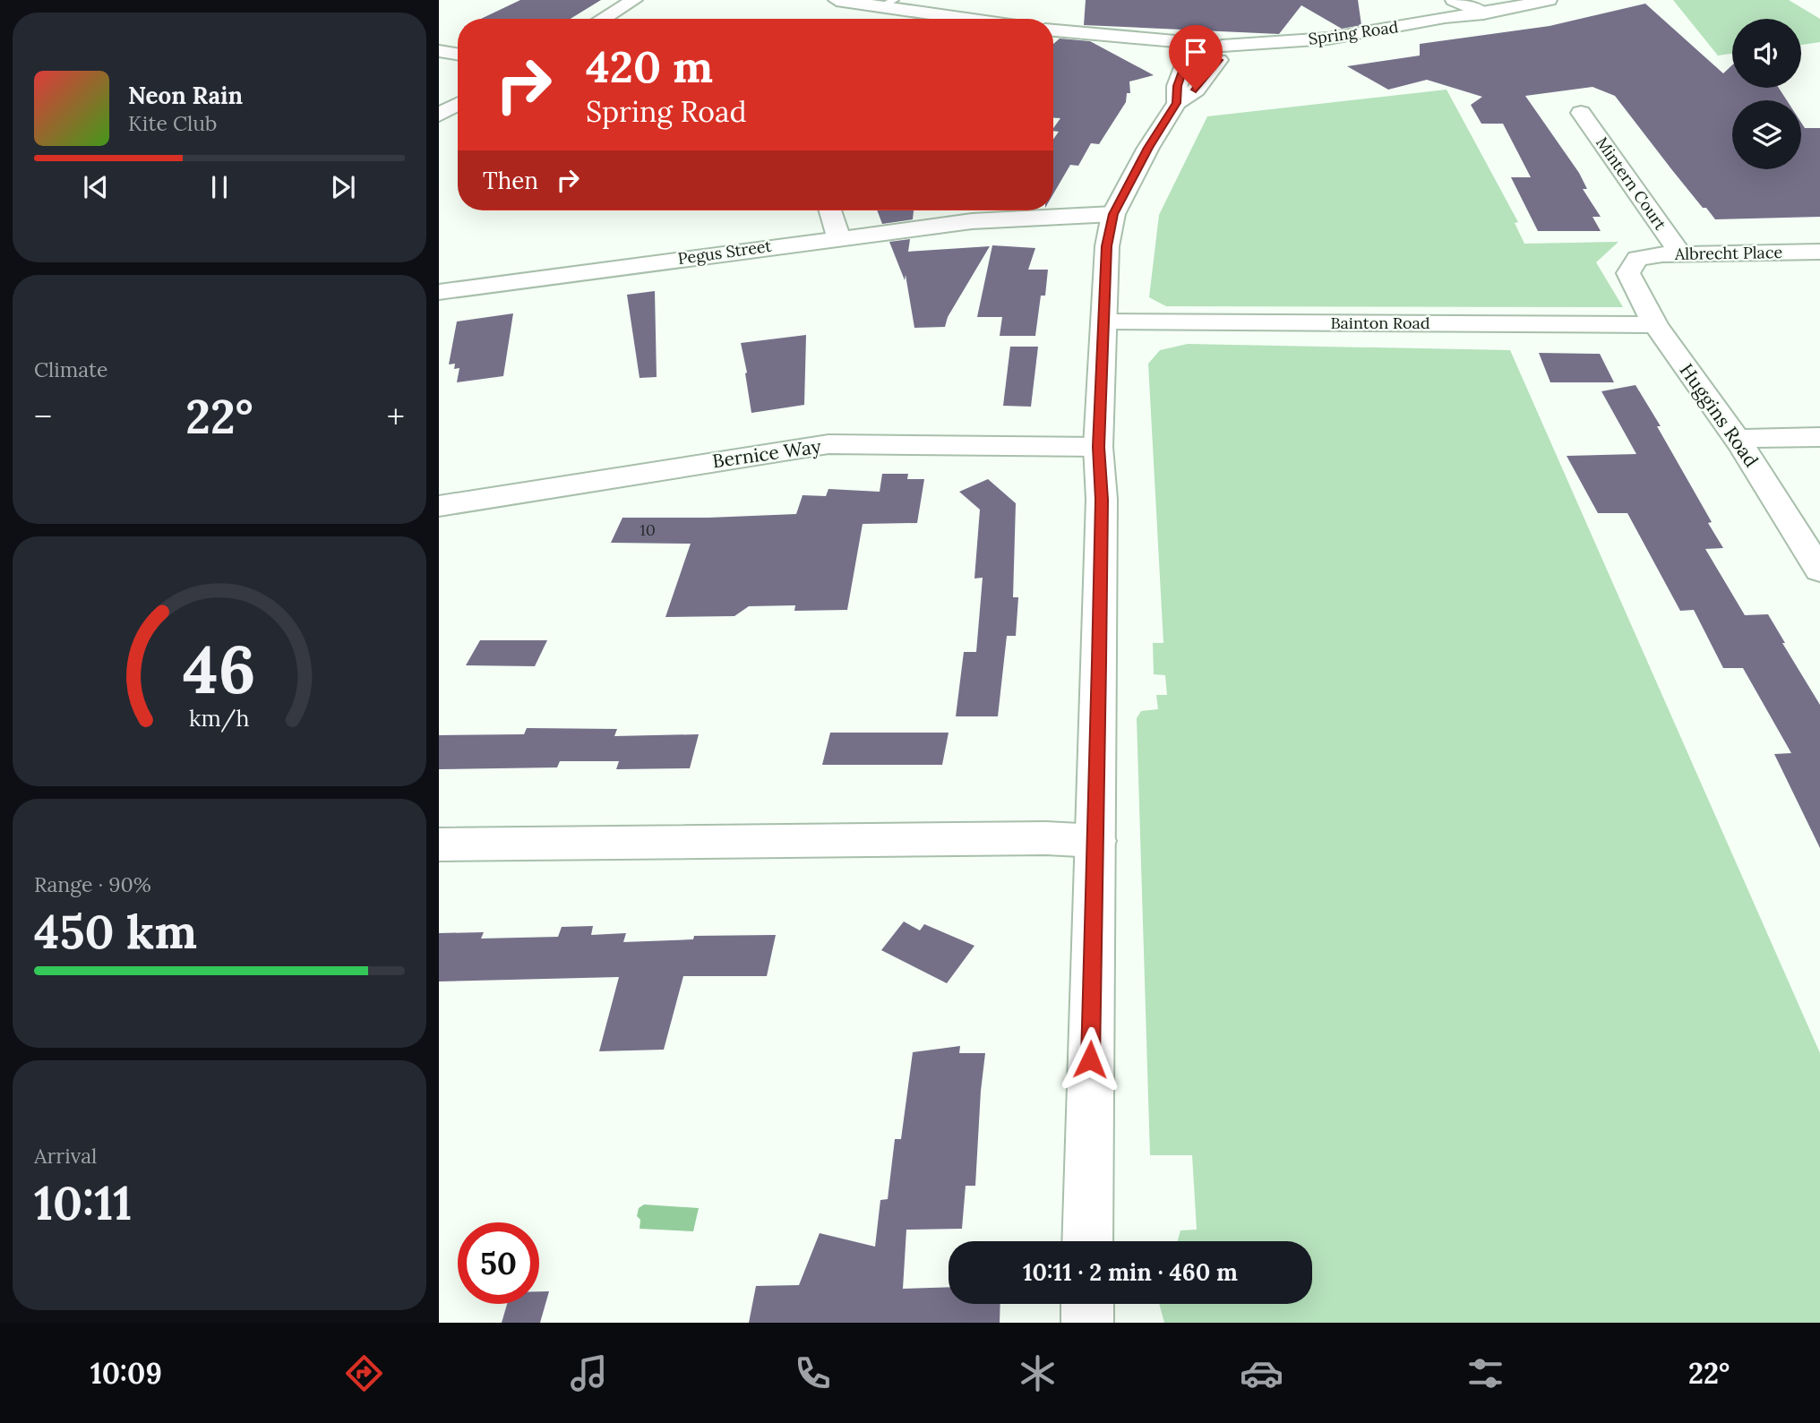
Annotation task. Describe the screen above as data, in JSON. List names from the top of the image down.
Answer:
{
  "streets": {
    "street": [
      "Spring Road",
      "Mintern Court",
      "Pegus Street",
      "Albrecht Place",
      "Bainton Road",
      "Huggins Road",
      "Bernice Way"
    ]
  },
  "crossings": [
    ["Mintern Court", "Albrecht Place"],
    ["Albrecht Place", "Huggins Road"],
    ["Bainton Road", "Huggins Road"]
  ],
  "house_numbers": ["10"],
  "page": {
    "turn": ["420 m", "Spring Road"],
    "song": ["Neon Rain", "Kite Club"],
    "then": "Then",
    "tile": [
      "Climate",
      ["Range · 90%", "450 km"],
      ["Arrival", "10:11"]
    ],
    "heat": ["−", "22°", "+"],
    "limit": "50",
    "trip": "10:11 · 2 min · 460 m",
    "tabs": ["10:09", "22°"],
    "gauge": ["46", "km/h"]
  }
}
